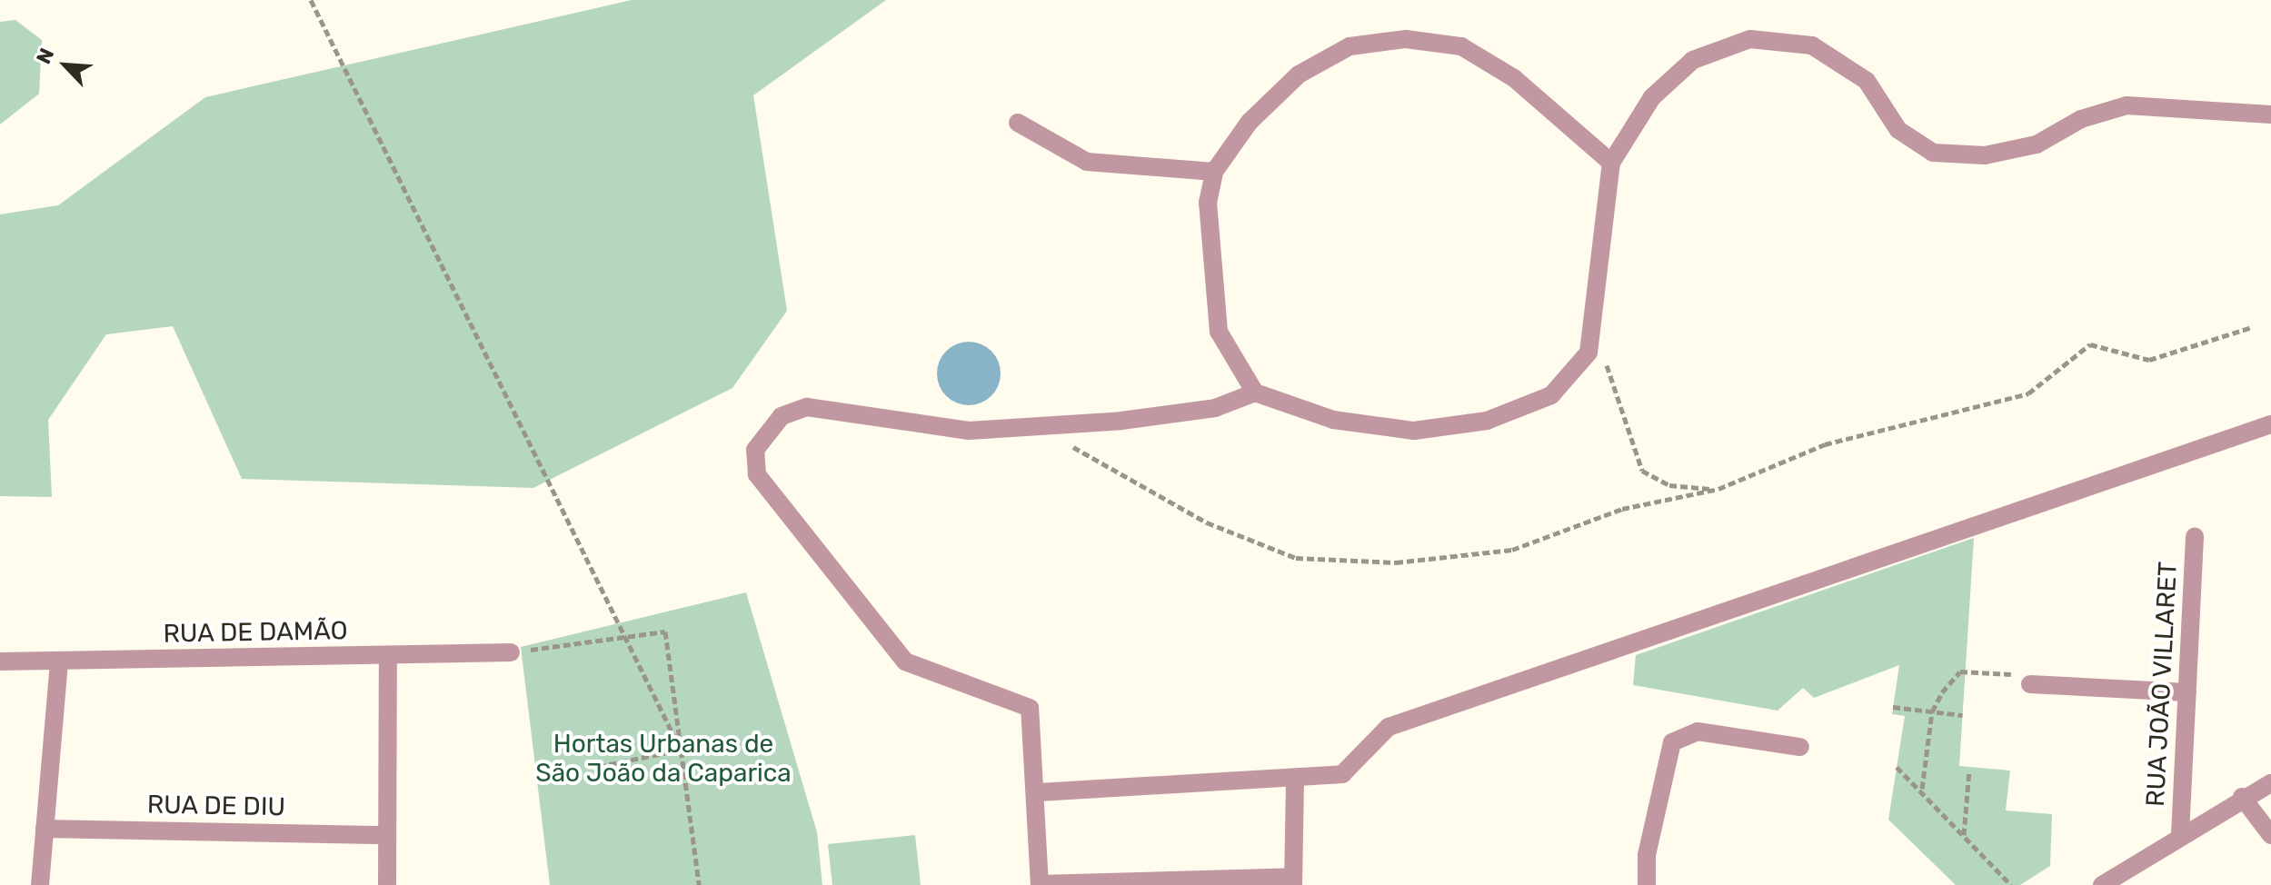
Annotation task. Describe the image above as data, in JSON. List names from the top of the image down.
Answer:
{
  "streets": {
    "street": ["RUA DE DAMÃO", "RUA JOÃO VILLARET", "RUA DE DIU"]
  },
  "parks": ["Hortas Urbanas de São João da Caparica"],
  "north": "top left"
}
